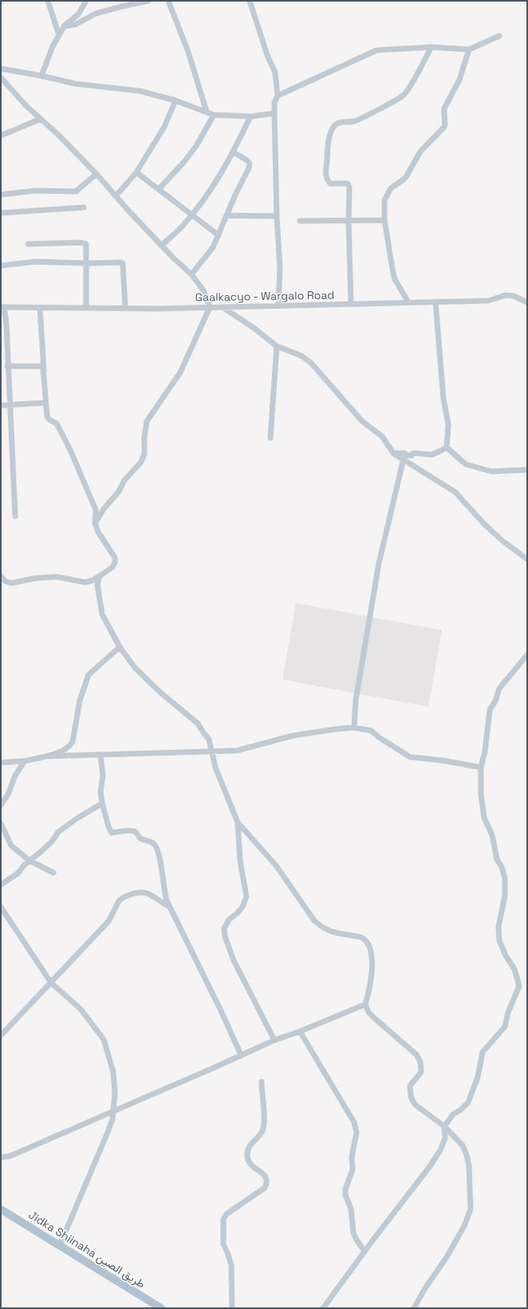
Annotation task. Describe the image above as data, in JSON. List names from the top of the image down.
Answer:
{
  "streets": {
    "main road": ["Jidka Shiinaha طريق الصين"],
    "street": ["Gaalkacyo - Wargalo Road"]
  }
}
